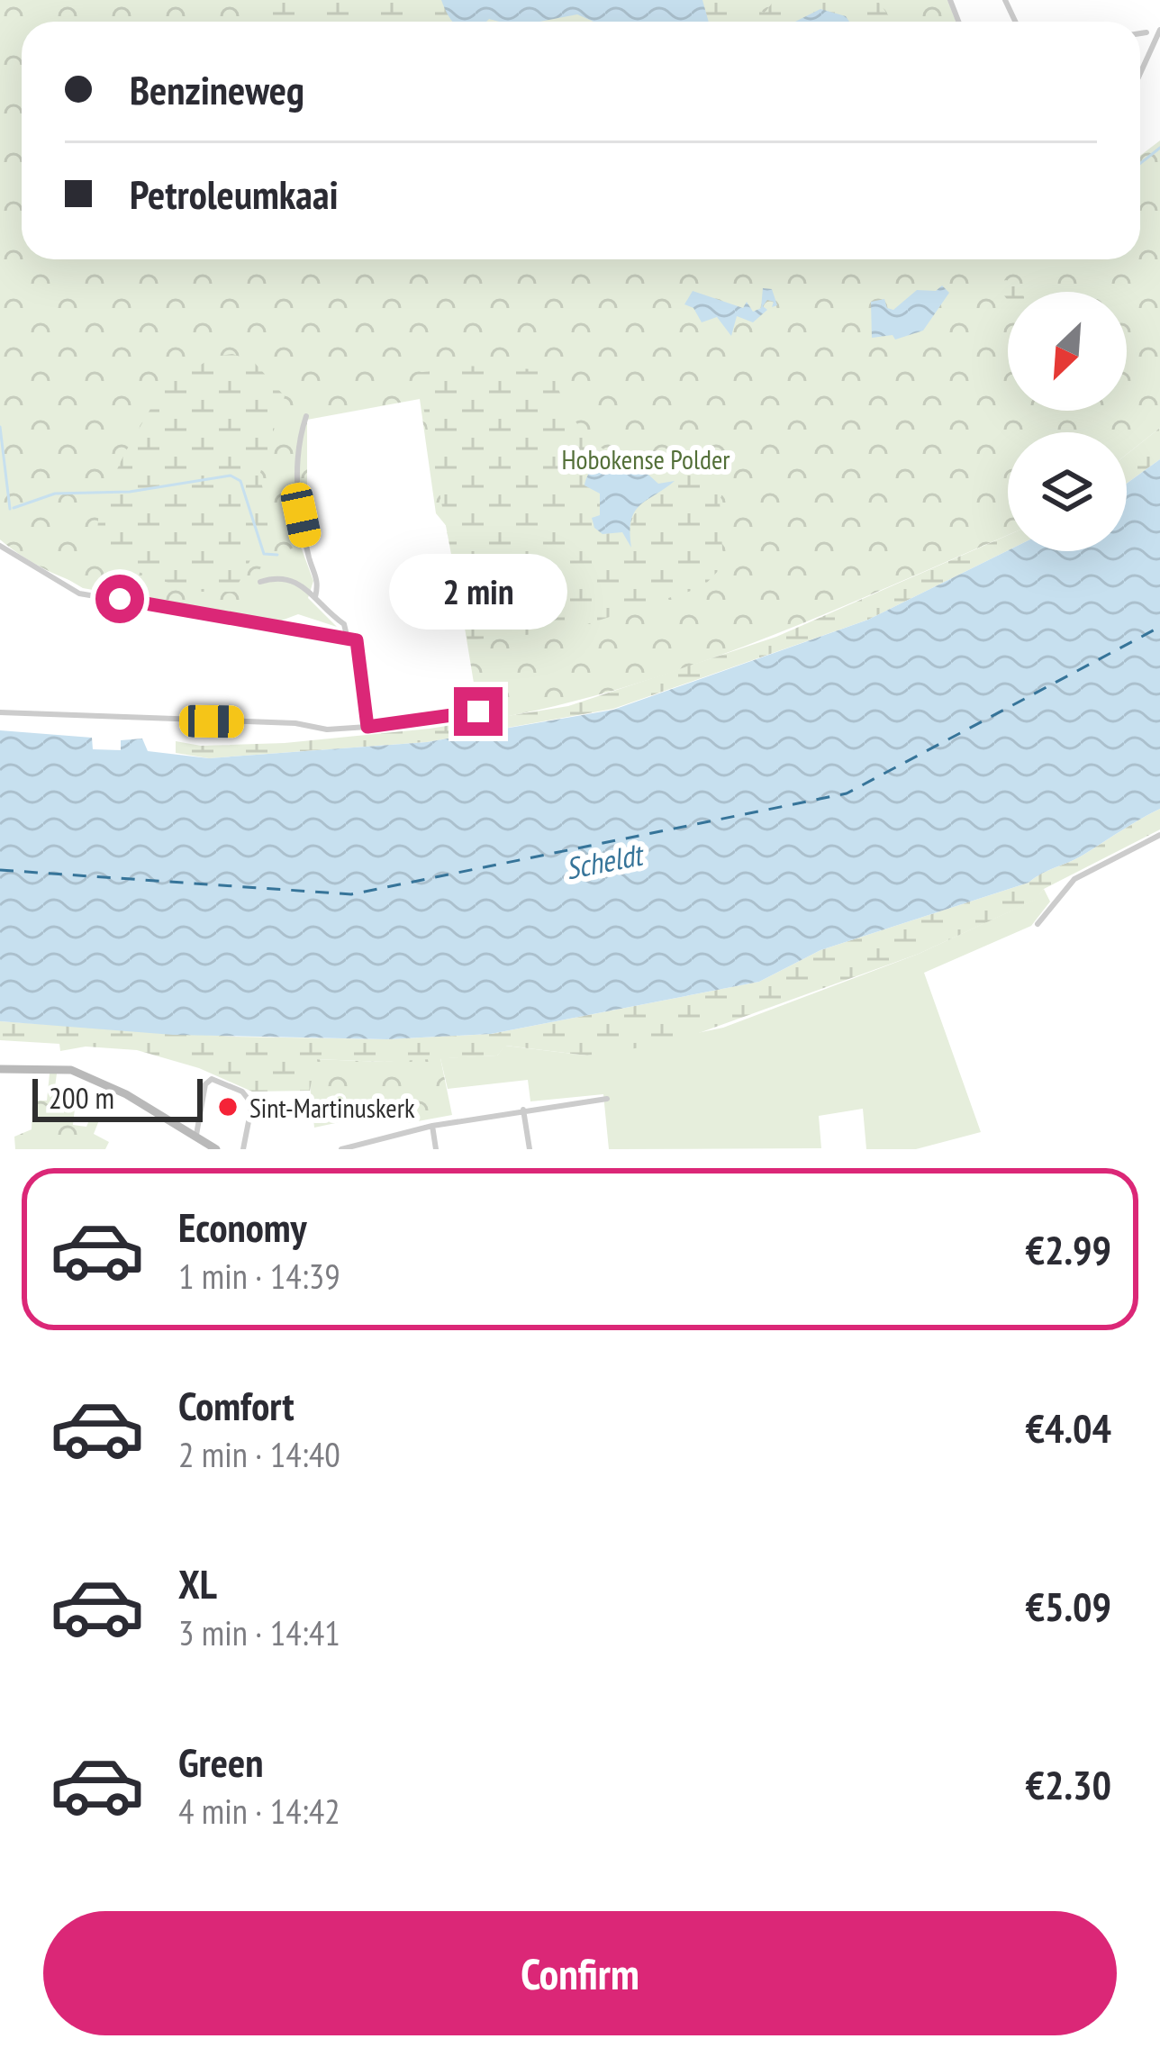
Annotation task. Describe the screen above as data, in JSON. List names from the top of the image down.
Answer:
{
  "water": ["Scheldt"],
  "parks": ["Hobokense Polder"],
  "places": ["Sint-Martinuskerk"],
  "scale_bar": "200 m",
  "north": "bottom left",
  "page": {
    "banner": ["Benzineweg", "Petroleumkaai"],
    "bubble": "2 min",
    "scale": "200 m",
    "list": [
      {
        "name": "Economy",
        "note": "1 min · 14:39",
        "value": "€2.99"
      },
      {
        "name": "Comfort",
        "note": "2 min · 14:40",
        "value": "€4.04"
      },
      {
        "name": "XL",
        "note": "3 min · 14:41",
        "value": "€5.09"
      },
      {
        "name": "Green",
        "note": "4 min · 14:42",
        "value": "€2.30"
      }
    ],
    "buttons": "Confirm"
  }
}
